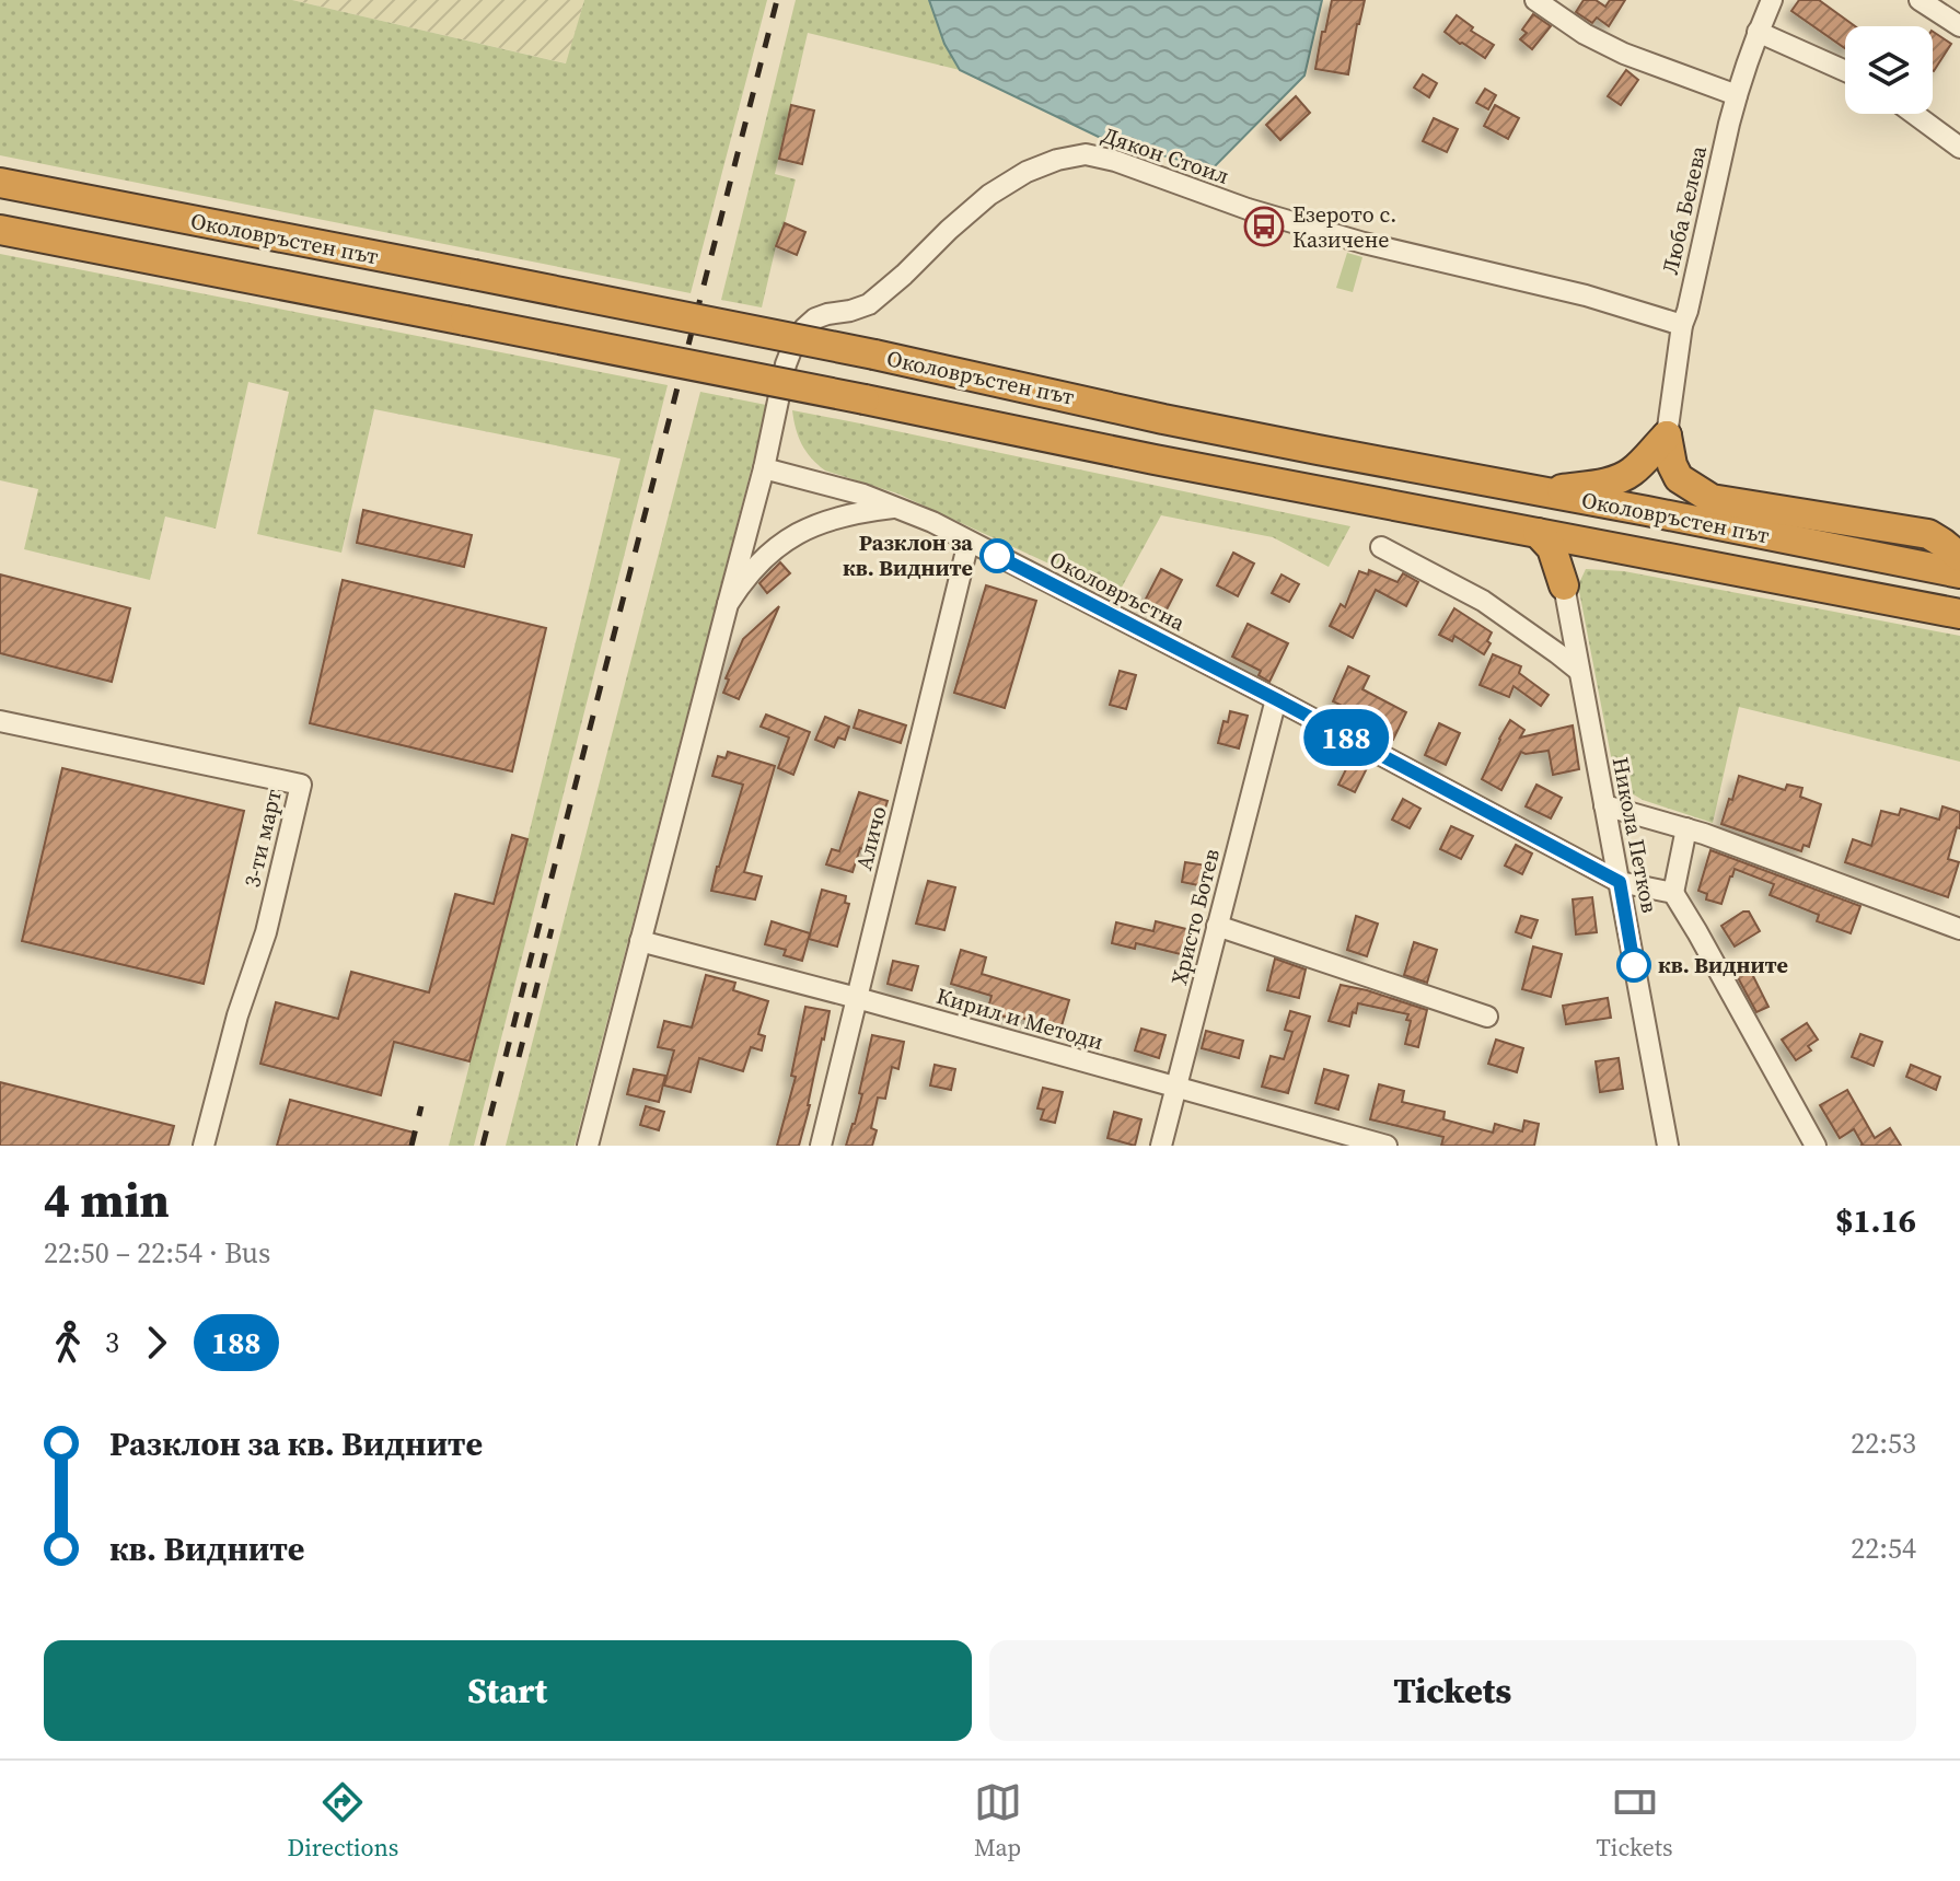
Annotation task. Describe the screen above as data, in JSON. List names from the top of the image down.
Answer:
{
  "streets": {
    "highway": ["Околовръстен път"],
    "street": [
      "Дякон Стоил",
      "Люба Белева",
      "Околовръстна",
      "Никола Петков",
      "3-ти март",
      "Аличо",
      "Христо Ботев",
      "Кирил и Методи"
    ]
  },
  "crossings": [
    ["Дякон Стоил", "Люба Белева"],
    ["Дякон Стоил", "Околовръстна"],
    ["Околовръстна", "Никола Петков"],
    ["Околовръстна", "Аличо"],
    ["Околовръстна", "Христо Ботев"],
    ["Аличо", "Кирил и Методи"],
    ["Христо Ботев", "Кирил и Методи"]
  ],
  "places": {
    "bus stop": ["Езерото с. Казичене"],
    "other": ["Разклон за кв. Видните", "кв. Видните"]
  },
  "lines": ["bus line 188"],
  "page": {
    "on_map": "188",
    "heading": ["4 min", "22:50 – 22:54 · Bus", "$1.16"],
    "legs": ["3", "188"],
    "list": [
      {
        "name": "Разклон за кв. Видните",
        "value": "22:53"
      },
      {
        "name": "кв. Видните",
        "value": "22:54"
      }
    ],
    "buttons": ["Start", "Tickets"],
    "tabs": ["Directions", "Map", "Tickets"]
  }
}
